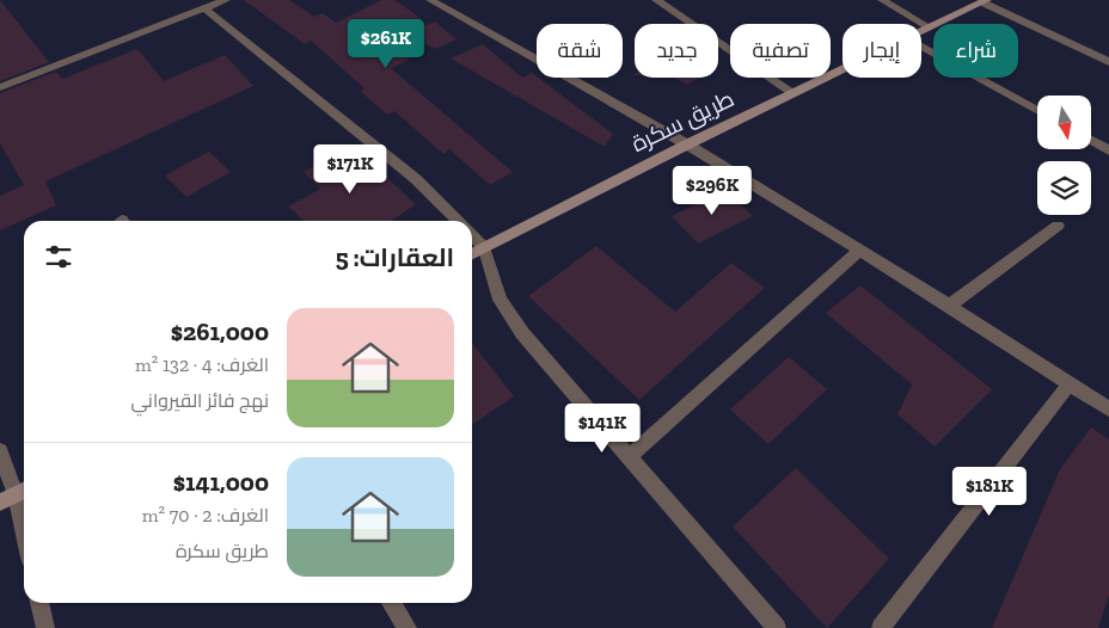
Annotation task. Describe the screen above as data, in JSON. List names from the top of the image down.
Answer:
{
  "streets": {
    "main road": ["طريق سكرة"]
  },
  "north": "bottom",
  "page": {
    "price": [
      "$261K",
      "$171K",
      "$296K",
      "$141K",
      "$181K"
    ],
    "chip": [
      "شراء",
      "إيجار",
      "تصفية",
      "جديد",
      "شقة"
    ],
    "heading": "العقارات: 5",
    "list": [
      {
        "name": "$261,000",
        "note": "الغرف: 4 · 132 m² · نهج فائز القيرواني"
      },
      {
        "name": "$141,000",
        "note": "الغرف: 2 · 70 m² · طريق سكرة"
      }
    ]
  }
}
